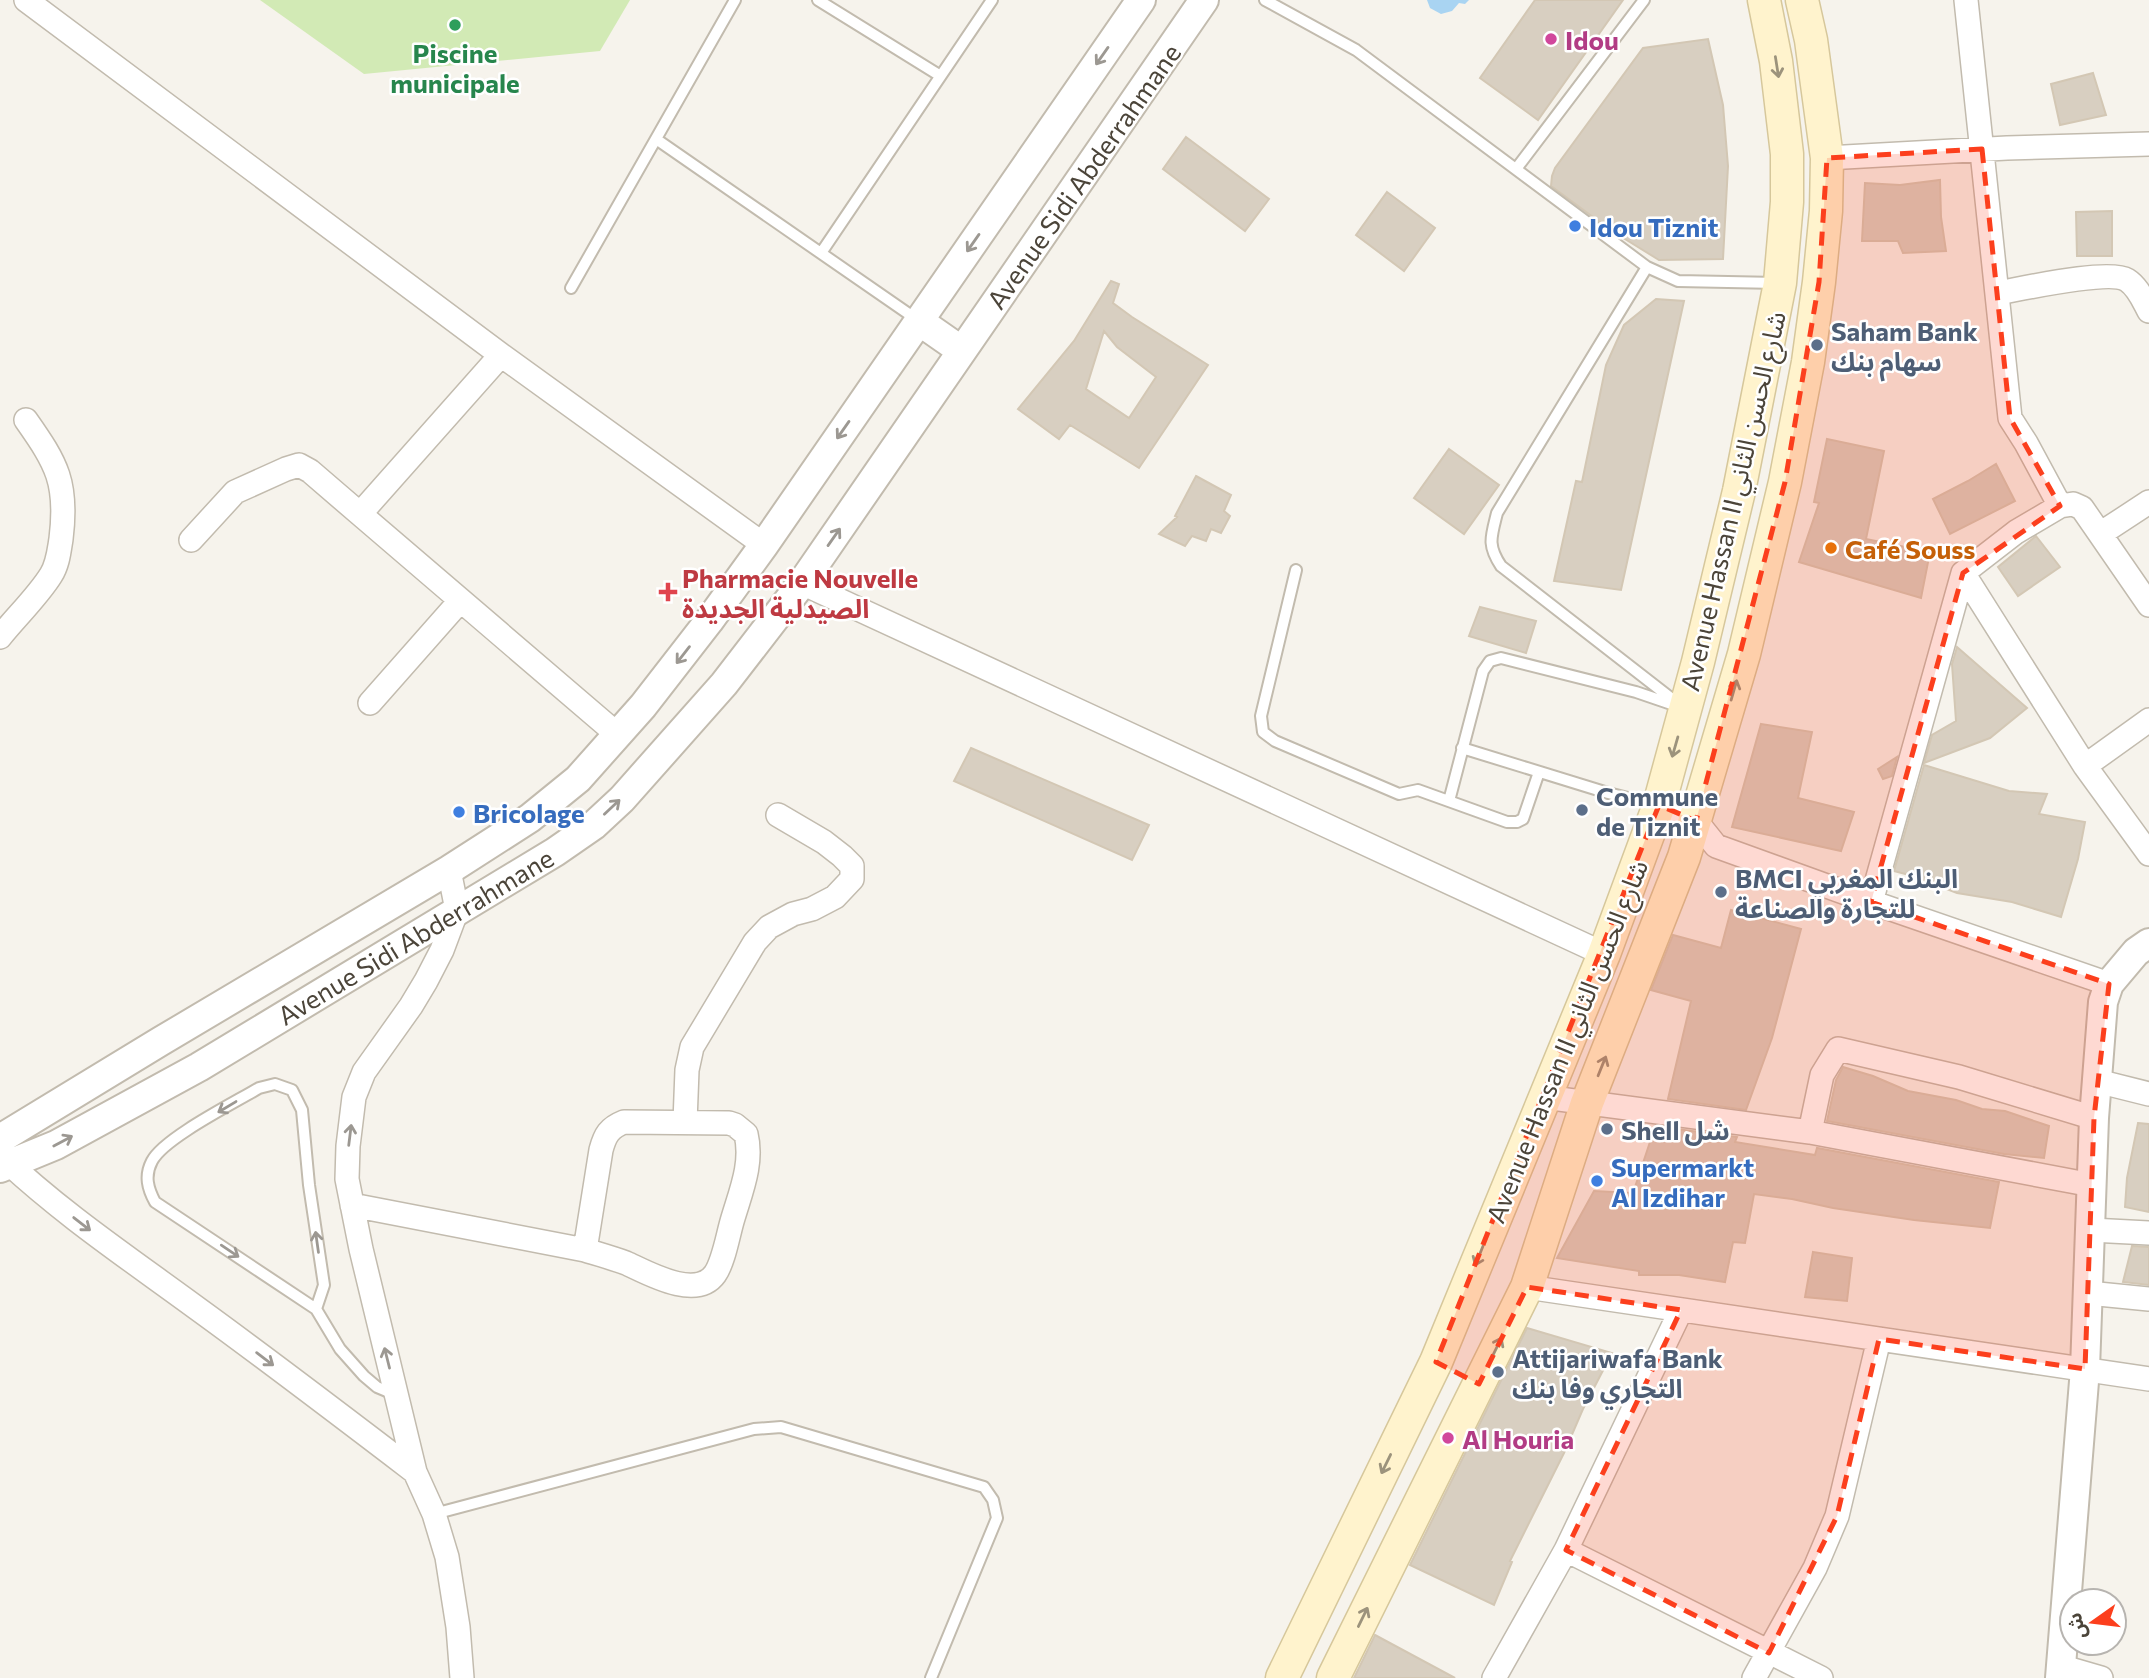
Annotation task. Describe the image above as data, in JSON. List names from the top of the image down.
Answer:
{
  "streets": {
    "main road": ["Avenue Hassan II شارع الحسن الثاني"],
    "street": ["Avenue Sidi Abderrahmane"]
  },
  "places": {
    "other": [
      "Piscine municipale",
      "Idou",
      "Idou Tiznit",
      "Saham Bank سهام بنك",
      "Café Souss",
      "Commune de Tiznit",
      "Bricolage",
      "BMCI البنك المغربي للتجارة والصناعة",
      "Shell شل",
      "Supermarkt Al Izdihar",
      "Attijariwafa Bank التجاري وفا بنك",
      "Al Houria"
    ],
    "health": ["Pharmacie Nouvelle الصيدلية الجديدة"]
  },
  "north": "left"
}
